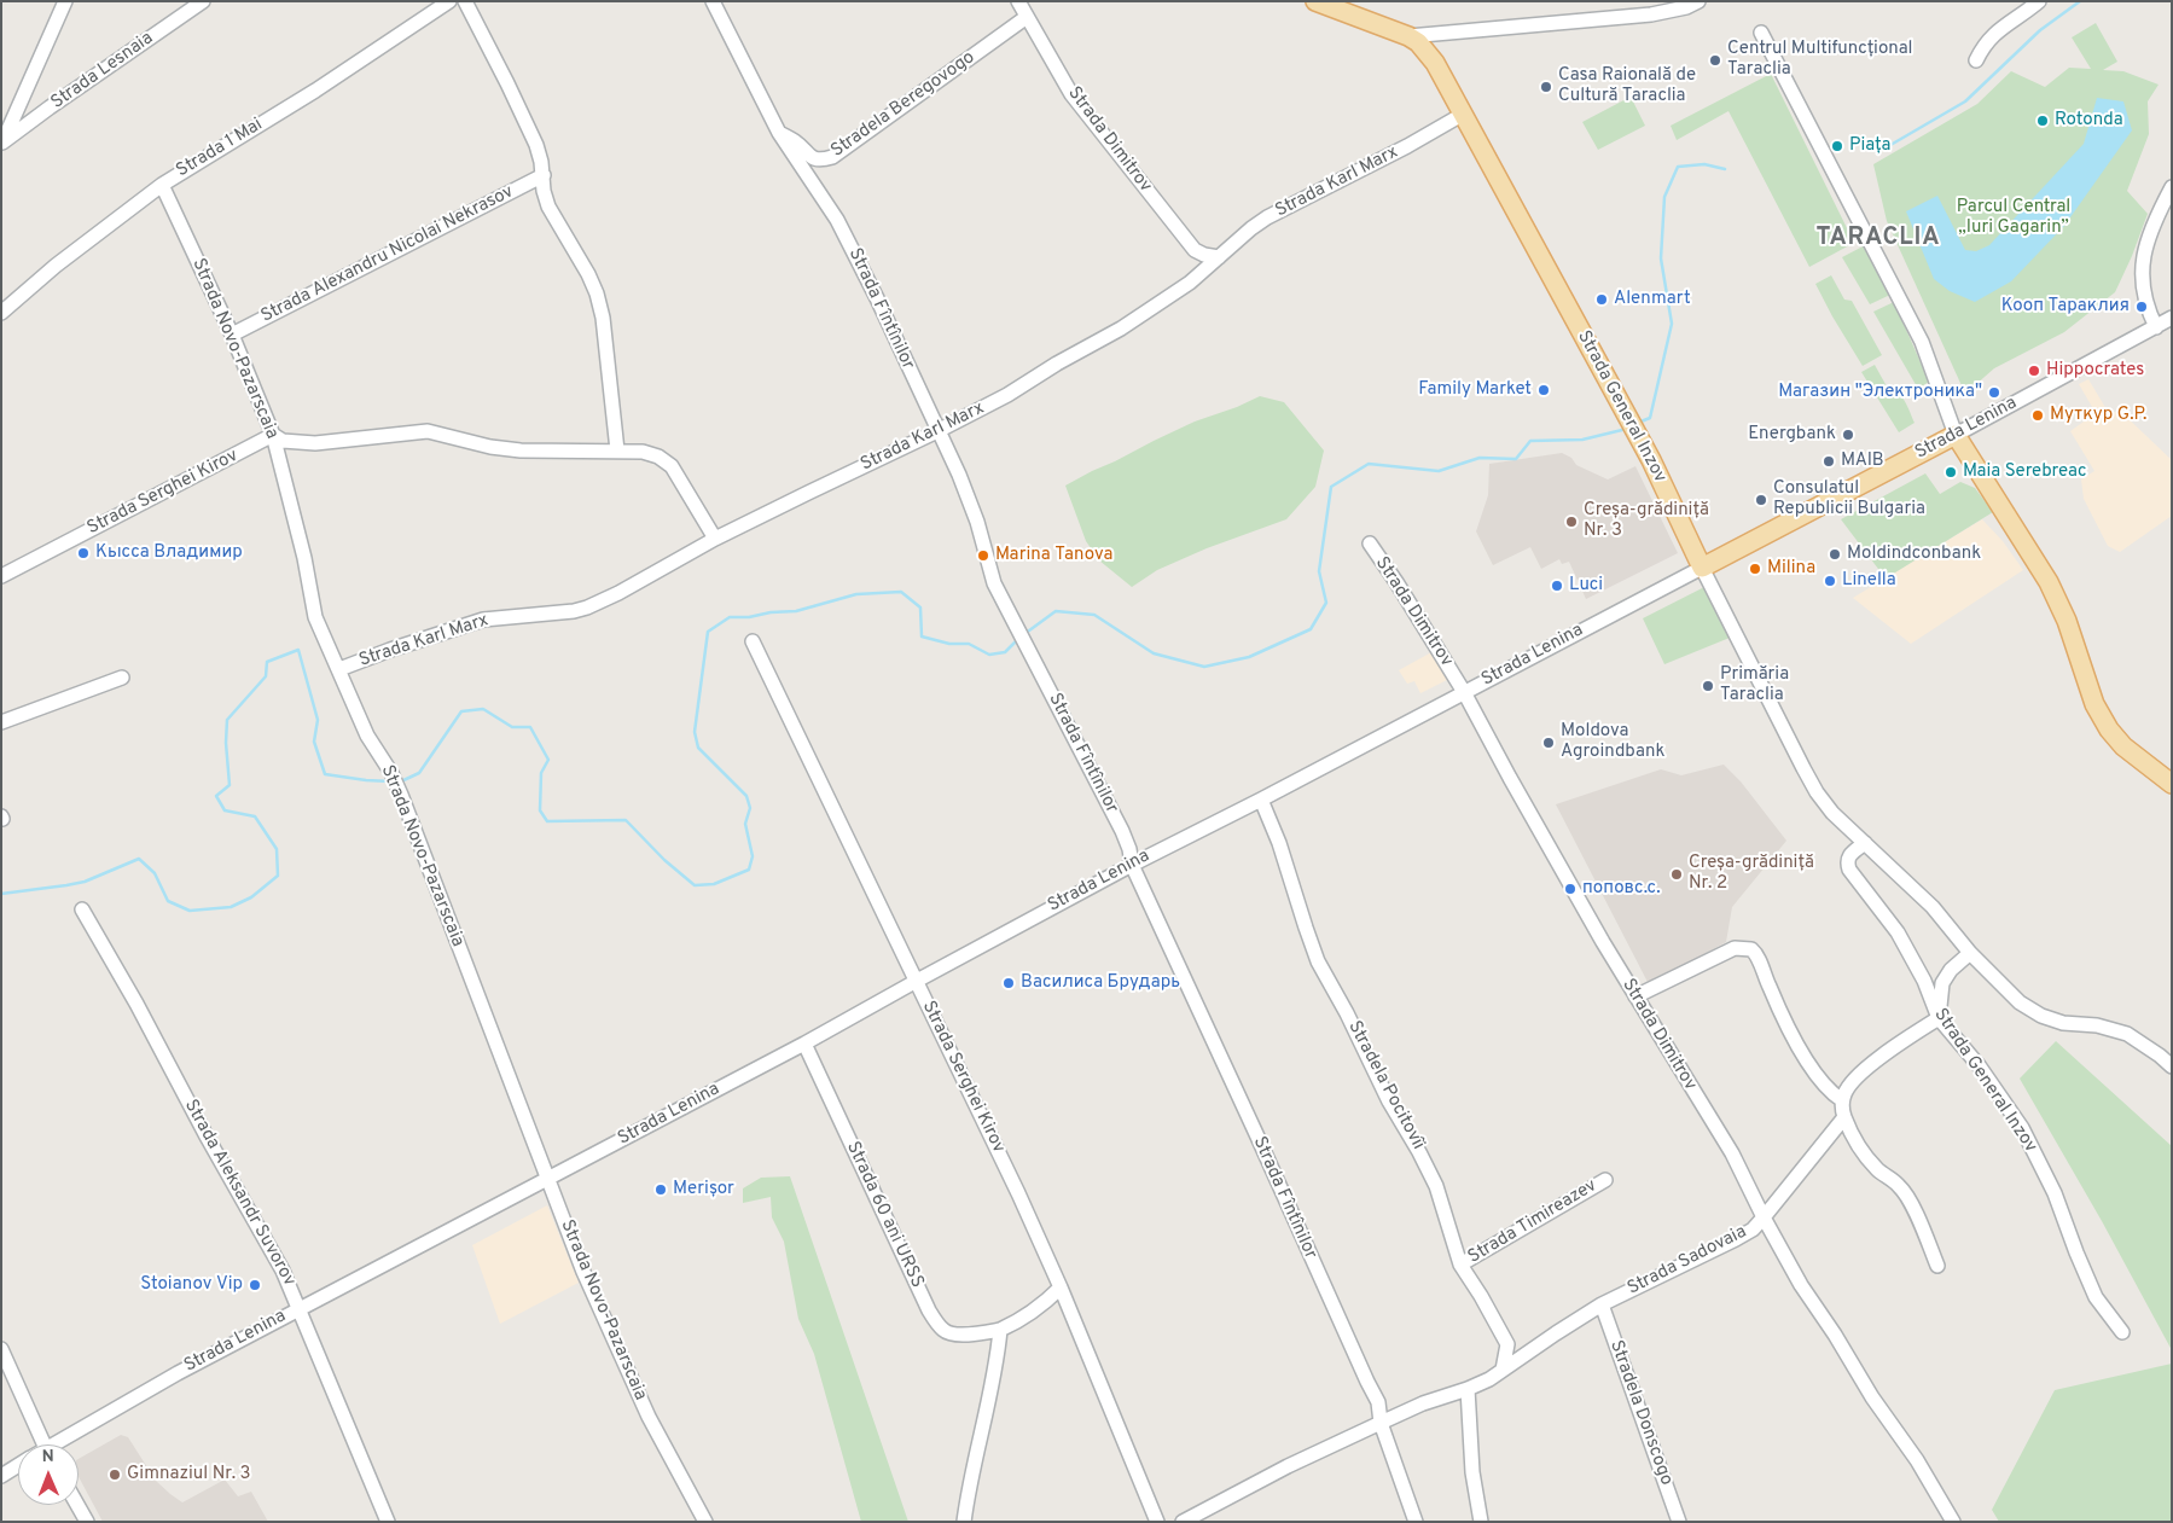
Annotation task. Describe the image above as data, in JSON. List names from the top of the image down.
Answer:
{
  "streets": {
    "main road": ["Strada General Inzov", "Strada Lenina"],
    "street": [
      "Strada Lesnaia",
      "Stradela Beregovogo",
      "Strada Dimitrov",
      "Strada 1 Mai",
      "Strada Karl Marx",
      "Strada Alexandru Nicolai Nekrasov",
      "Strada Fîntînilor",
      "Strada Novo-Pazarscaia",
      "Strada Serghei Kirov",
      "Stradela Pocitovîi",
      "Strada Aleksandr Suvorov",
      "Strada 60 ani URSS",
      "Strada Timireazev",
      "Strada Sadovaia",
      "Stradela Donscogo"
    ]
  },
  "crossings": [
    ["Stradela Beregovogo", "Strada Dimitrov"],
    ["Stradela Beregovogo", "Strada Fîntînilor"],
    ["Strada Dimitrov", "Strada Karl Marx"],
    ["Strada Dimitrov", "Strada Lenina"],
    ["Strada Dimitrov", "Strada Sadovaia"],
    ["Strada 1 Mai", "Strada Novo-Pazarscaia"],
    ["Strada Karl Marx", "Strada Fîntînilor"],
    ["Strada Karl Marx", "Strada Novo-Pazarscaia"],
    ["Strada Karl Marx", "Strada General Inzov"],
    ["Strada Alexandru Nicolai Nekrasov", "Strada Novo-Pazarscaia"],
    ["Strada Fîntînilor", "Strada Lenina"],
    ["Strada Fîntînilor", "Strada Sadovaia"],
    ["Strada Novo-Pazarscaia", "Strada Lenina"],
    ["Strada Novo-Pazarscaia", "Strada Serghei Kirov"],
    ["Strada General Inzov", "Strada Lenina"],
    ["Strada Lenina", "Strada Serghei Kirov"],
    ["Strada Lenina", "Stradela Pocitovîi"],
    ["Strada Lenina", "Strada Aleksandr Suvorov"],
    ["Strada Lenina", "Strada 60 ani URSS"],
    ["Stradela Pocitovîi", "Strada Timireazev"],
    ["Stradela Pocitovîi", "Strada Sadovaia"],
    ["Strada Sadovaia", "Stradela Donscogo"]
  ],
  "districts": ["TARACLIA"],
  "parks": ["Parcul Central „Iuri Gagarin”"],
  "places": [
    "Centrul Multifuncțional Taraclia",
    "Casa Raională de Cultură Taraclia",
    "Rotonda",
    "Piața",
    "Alenmart",
    "Кооп Тараклия",
    "Hippocrates",
    "Family Market",
    "Магазин \"Электроника\"",
    "Муткур G.P.",
    "Energbank",
    "MAIB",
    "Maia Serebreac",
    "Consulatul Republicii Bulgaria",
    "Creșa-grădiniță Nr. 3",
    "Кысса Владимир",
    "Moldindconbank",
    "Marina Tanova",
    "Milina",
    "Linella",
    "Luci",
    "Primăria Taraclia",
    "Moldova Agroindbank",
    "Creșa-grădiniță Nr. 2",
    "поповс.с.",
    "Василиса Брударь",
    "Merișor",
    "Stoianov Vip",
    "Gimnaziul Nr. 3"
  ],
  "north": "top"
}
